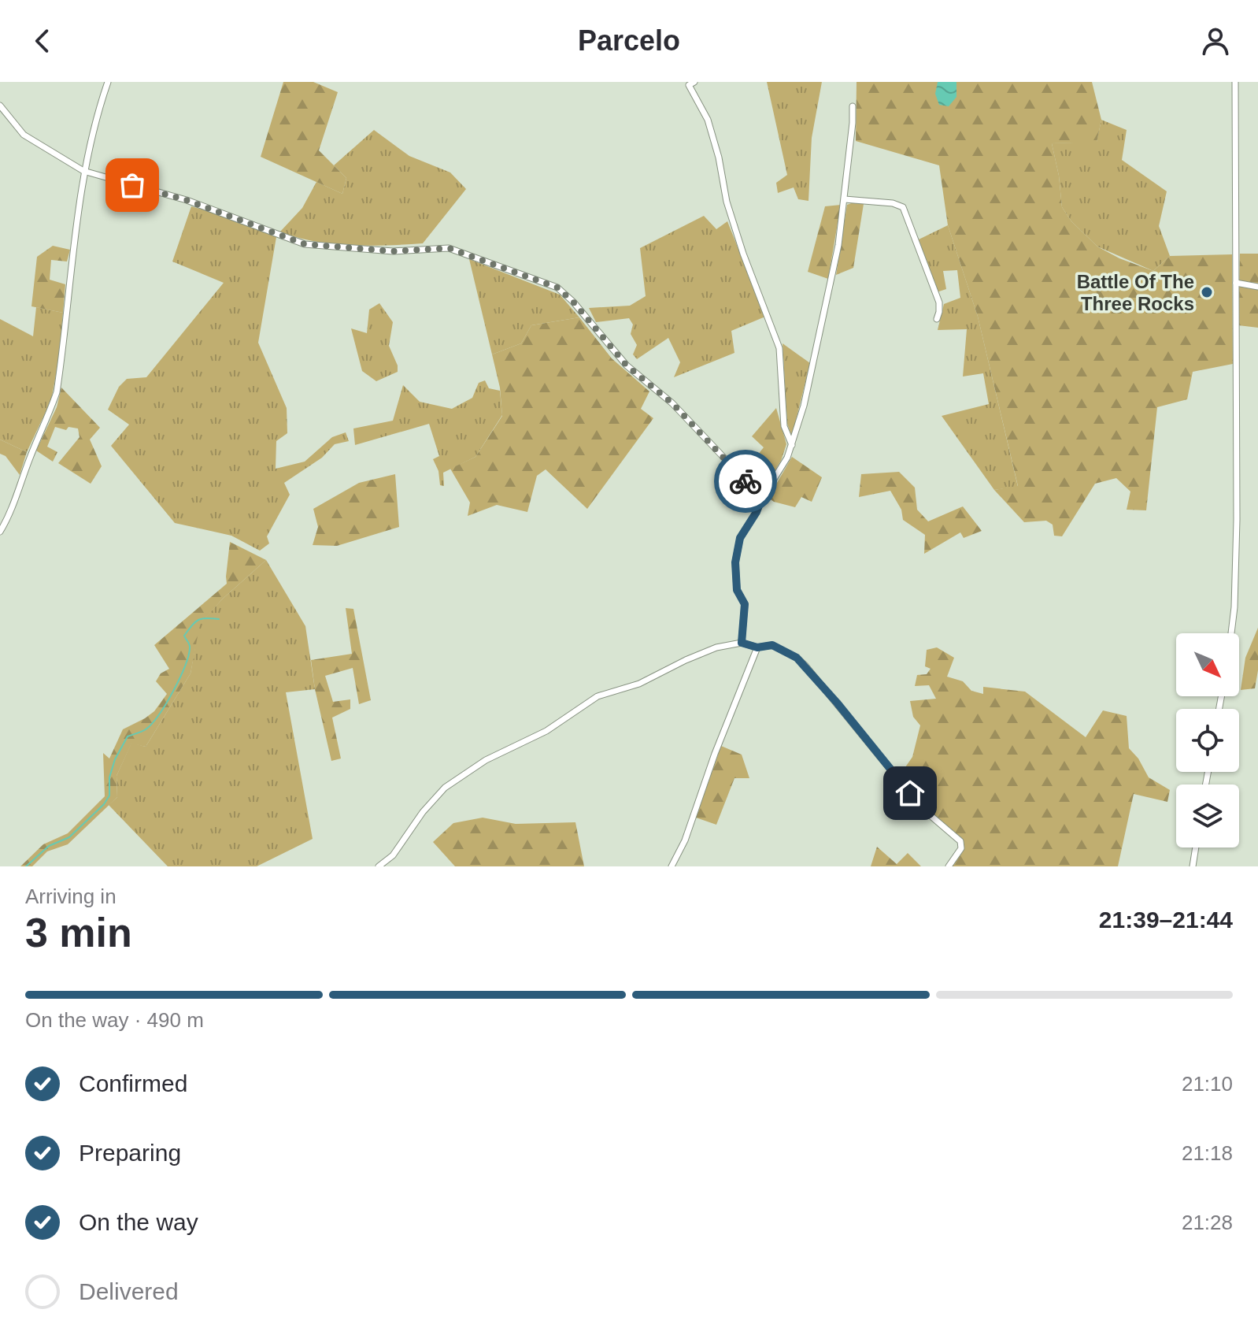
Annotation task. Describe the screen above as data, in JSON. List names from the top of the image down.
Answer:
{
  "places": ["Battle Of The Three Rocks"],
  "north": "bottom right",
  "page": {
    "header": "Parcelo",
    "heading": ["3 min", "Arriving in", "21:39–21:44"],
    "bar": "On the way · 490 m",
    "list": [
      ["Confirmed", "21:10"],
      ["Preparing", "21:18"],
      ["On the way", "21:28"],
      "Delivered"
    ]
  }
}
